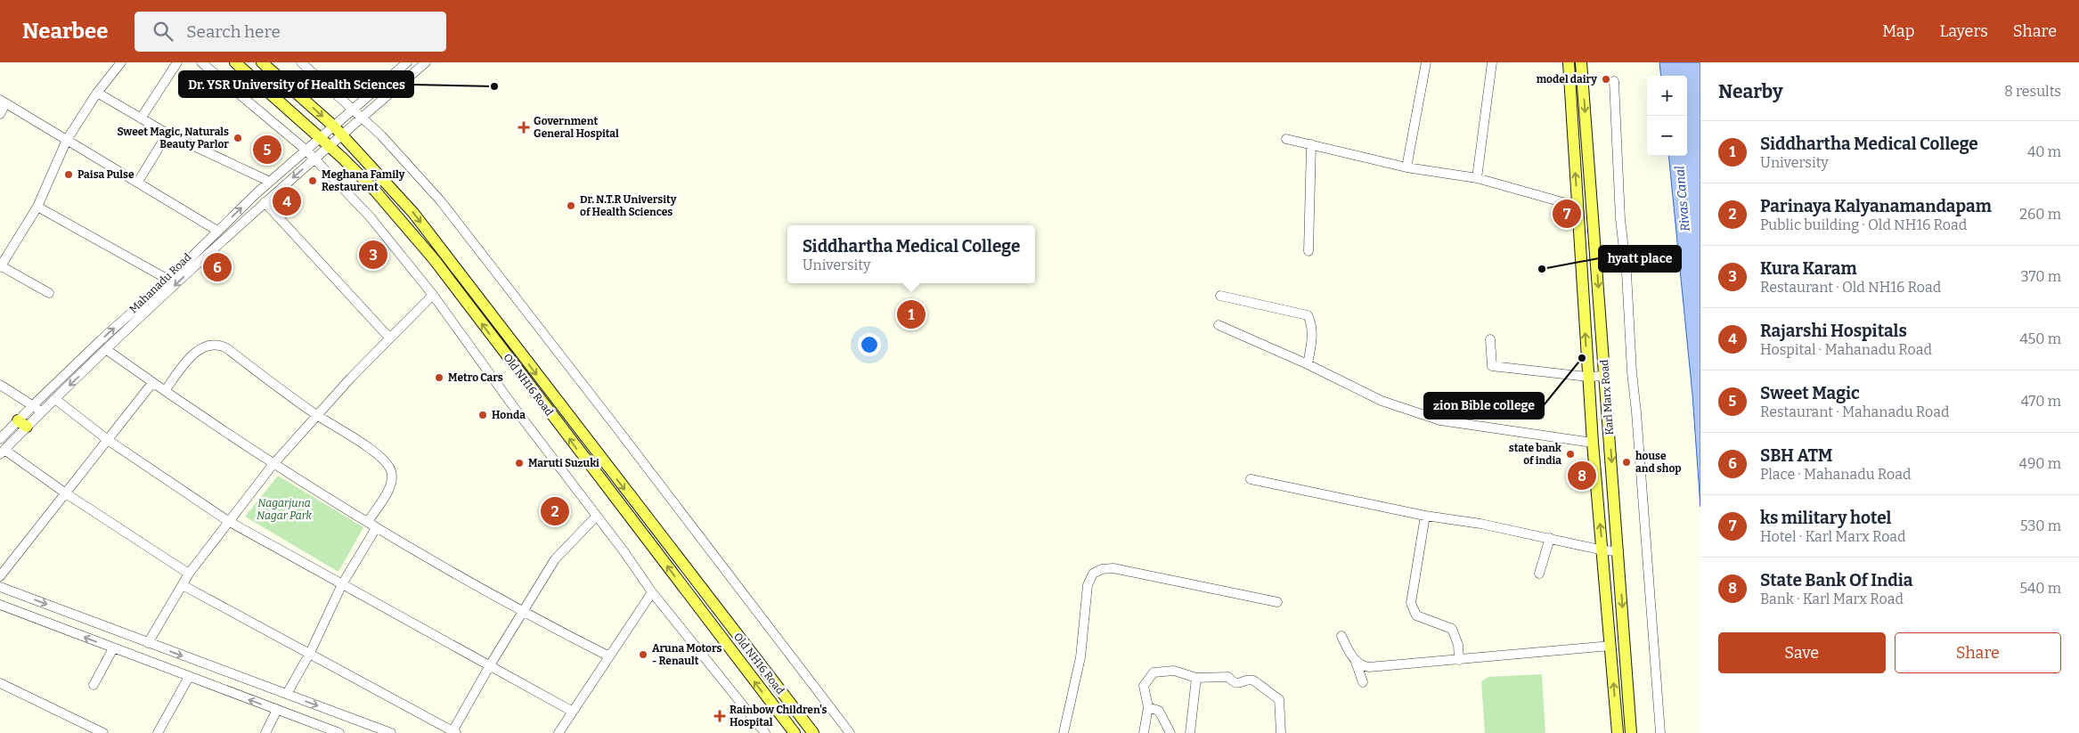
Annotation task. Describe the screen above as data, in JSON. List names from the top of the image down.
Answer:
{
  "streets": {
    "main road": ["Old NH16 Road", "Karl Marx Road"],
    "street": ["Mahanadu Road"]
  },
  "crossings": [
    ["Mahanadu Road", "Old NH16 Road"]
  ],
  "water": ["Rivas Canal"],
  "parks": ["Nagarjuna Nagar Park"],
  "places": {
    "other": [
      "model dairy",
      "Dr. YSR University of Health Sciences",
      "Sweet Magic, Naturals Beauty Parlor",
      "Paisa Pulse",
      "Meghana Family Restaurent",
      "Dr. N.T.R University of Health Sciences",
      "hyatt place",
      "zion Bible college",
      "Metro Cars",
      "Honda",
      "state bank of india",
      "house and shop",
      "Maruti Suzuki",
      "Aruna Motors - Renault"
    ],
    "health": ["Government General Hospital", "Rainbow Children's Hospital"]
  },
  "page": {
    "header": "Nearbee",
    "search": "Search here",
    "nav": ["Map", "Layers", "Share"],
    "heading": ["Nearby", "8 results"],
    "map_buttons": ["+", "−"],
    "list": [
      {
        "mark": "1",
        "name": "Siddhartha Medical College",
        "note": "University",
        "value": "40 m"
      },
      {
        "mark": "2",
        "name": "Parinaya Kalyanamandapam",
        "note": "Public building · Old NH16 Road",
        "value": "260 m"
      },
      {
        "mark": "3",
        "name": "Kura Karam",
        "note": "Restaurant · Old NH16 Road",
        "value": "370 m"
      },
      {
        "mark": "4",
        "name": "Rajarshi Hospitals",
        "note": "Hospital · Mahanadu Road",
        "value": "450 m"
      },
      {
        "mark": "5",
        "name": "Sweet Magic",
        "note": "Restaurant · Mahanadu Road",
        "value": "470 m"
      },
      {
        "mark": "6",
        "name": "SBH ATM",
        "note": "Place · Mahanadu Road",
        "value": "490 m"
      },
      {
        "mark": "7",
        "name": "ks military hotel",
        "note": "Hotel · Karl Marx Road",
        "value": "530 m"
      },
      {
        "mark": "8",
        "name": "State Bank Of India",
        "note": "Bank · Karl Marx Road",
        "value": "540 m"
      }
    ],
    "pins": [
      "5",
      "4",
      "7",
      "3",
      "6",
      "1",
      "8",
      "2"
    ],
    "popup": ["Siddhartha Medical College", "University"],
    "buttons": ["Save", "Share"]
  }
}
